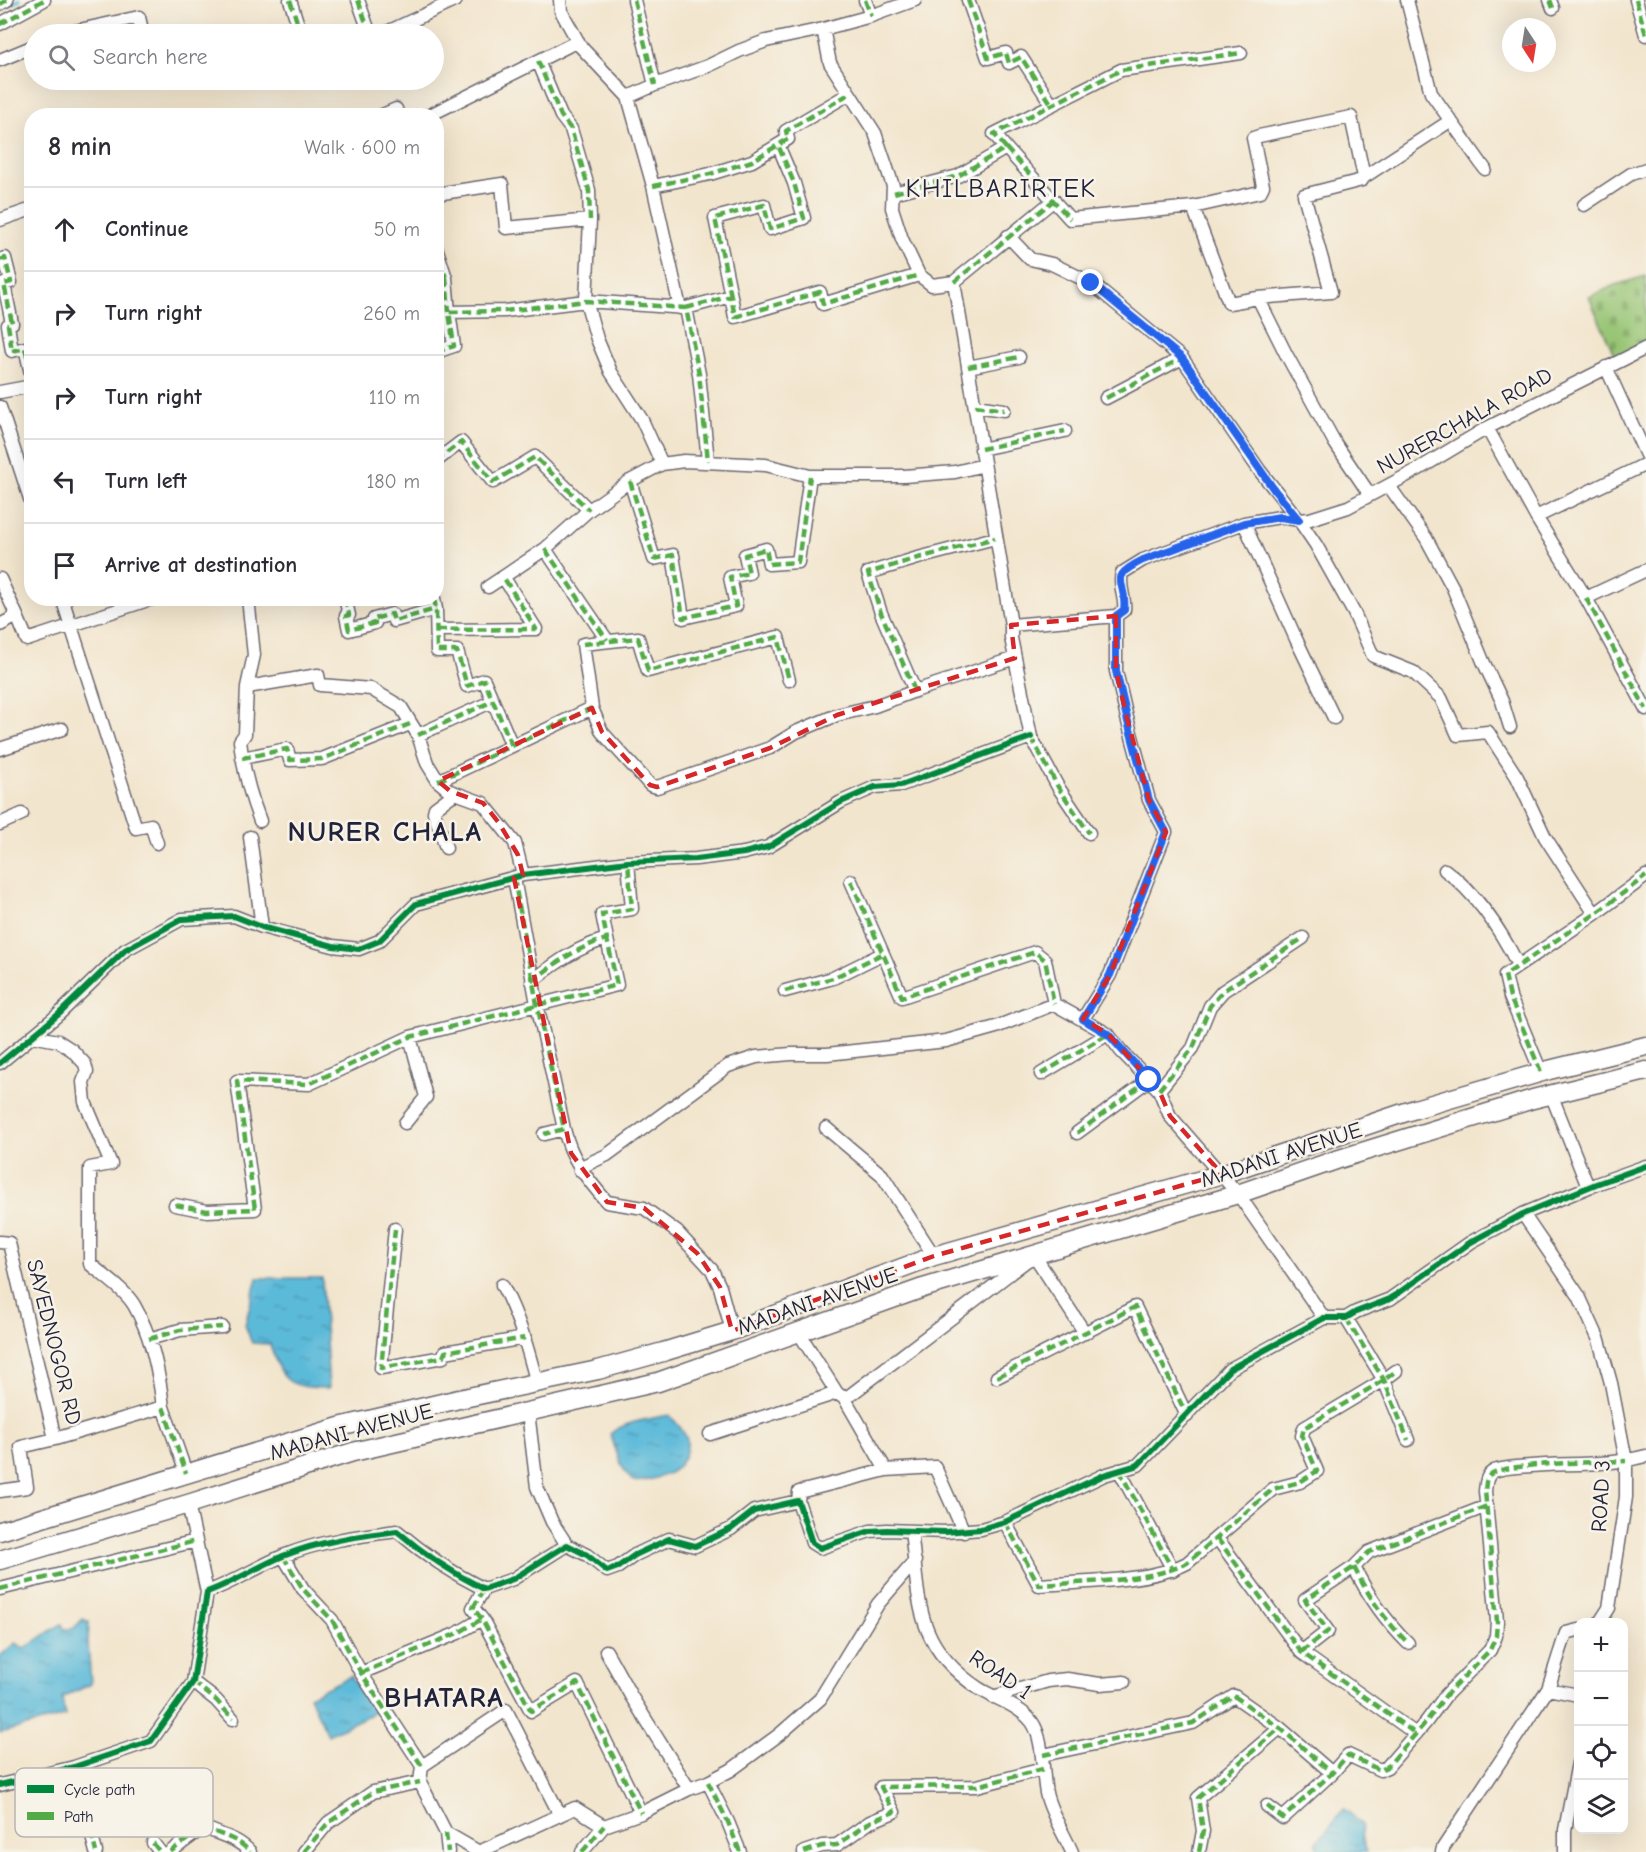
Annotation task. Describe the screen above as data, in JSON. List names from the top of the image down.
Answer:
{
  "streets": {
    "main road": ["MADANI AVENUE"],
    "street": [
      "NURERCHALA ROAD",
      "SAYEDNOGOR RD",
      "ROAD 3",
      "ROAD 1"
    ]
  },
  "districts": ["KHILBARIRTEK", "NURER CHALA", "BHATARA"],
  "legend": ["Cycle path", "Path"],
  "north": "bottom",
  "page": {
    "search": "Search here",
    "heading": ["8 min", "Walk · 600 m"],
    "list": [
      ["Continue", "50 m"],
      ["Turn right", "260 m"],
      ["Turn right", "110 m"],
      ["Turn left", "180 m"],
      "Arrive at destination"
    ],
    "map_buttons": ["+", "−"]
  }
}
